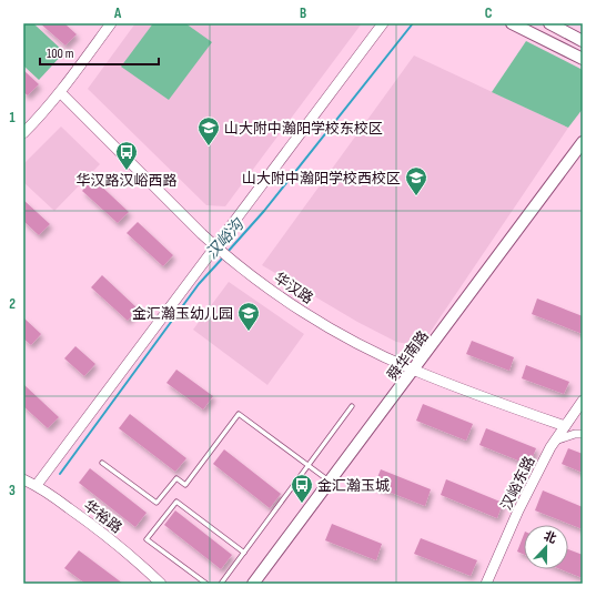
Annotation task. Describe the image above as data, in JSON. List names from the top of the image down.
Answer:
{
  "streets": {
    "main road": ["舜华南路"],
    "street": ["华汉路", "汉峪东路", "华裕路"]
  },
  "crossings": [
    ["华汉路", "舜华南路"],
    ["华汉路", "汉峪东路"]
  ],
  "water": ["汉峪沟"],
  "places": {
    "school or university": ["山大附中瀚阳学校东校区", "山大附中瀚阳学校西校区", "金汇瀚玉幼儿园"],
    "bus stop": ["华汉路汉峪西路", "金汇瀚玉城"]
  },
  "scale_bar": "100 m",
  "north": "top",
  "grid": {
    "columns": ["A", "B", "C"],
    "rows": ["1", "2", "3"]
  }
}
